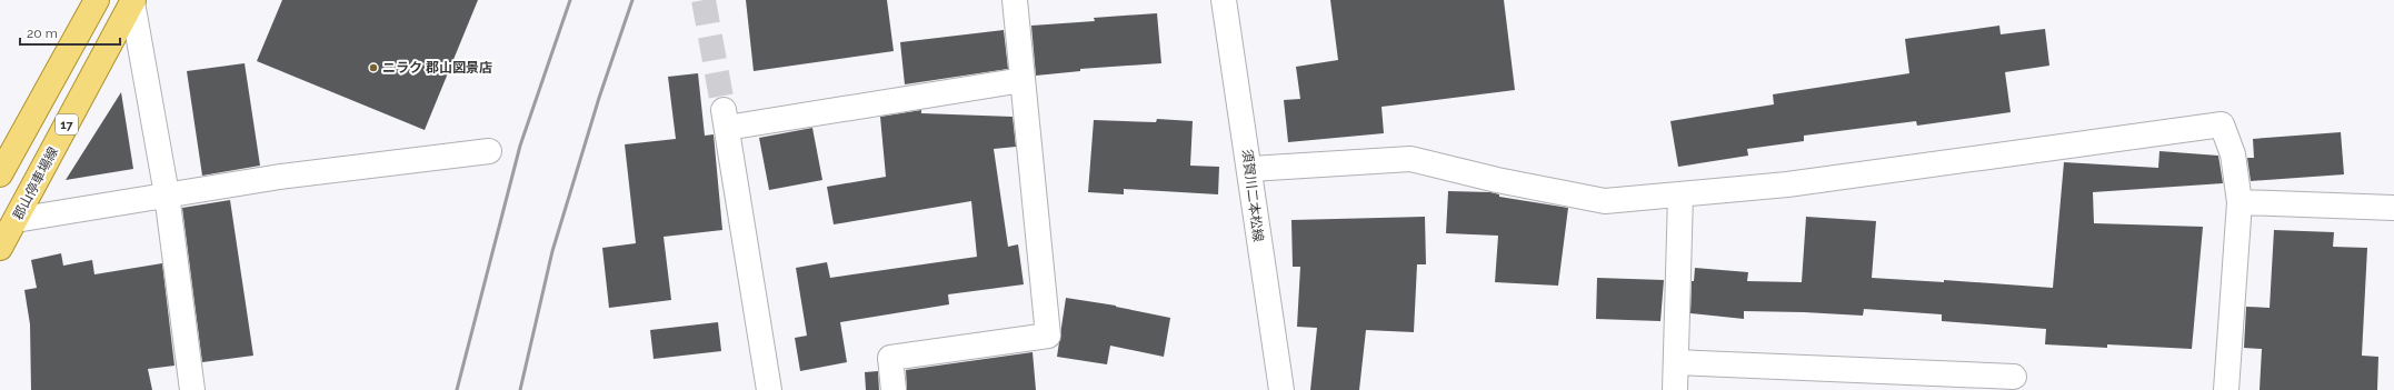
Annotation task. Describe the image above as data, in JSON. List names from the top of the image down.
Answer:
{
  "streets": {
    "main road": ["17", "郡山停車場線"],
    "street": ["須賀川二本松線"]
  },
  "places": ["ニラク 郡山図景店"],
  "scale_bar": "20 m"
}
